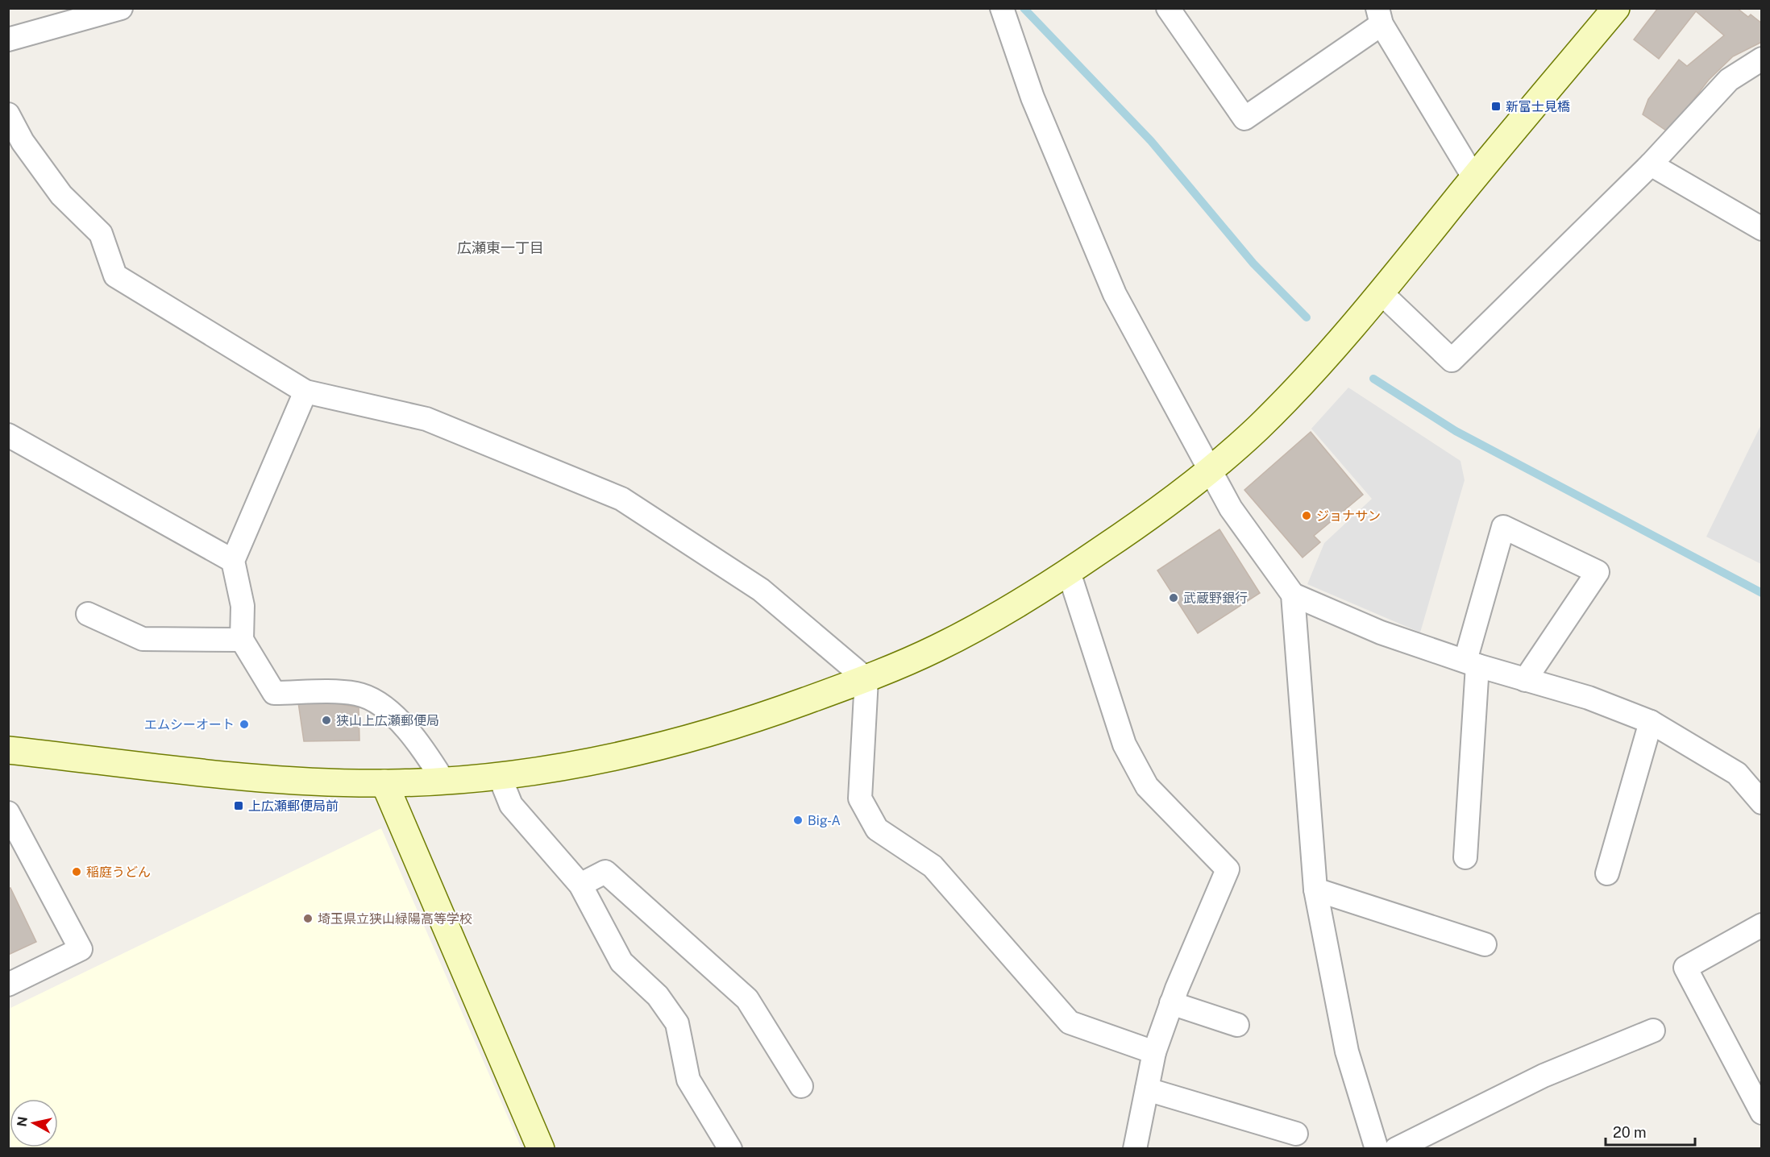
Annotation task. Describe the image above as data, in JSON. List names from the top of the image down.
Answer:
{
  "districts": ["広瀬東一丁目"],
  "places": {
    "transit": ["新富士見橋", "上広瀬郵便局前"],
    "other": [
      "ジョナサン",
      "武蔵野銀行",
      "狭山上広瀬郵便局",
      "エムシーオート",
      "Big-A",
      "稲庭うどん",
      "埼玉県立狭山緑陽高等学校"
    ]
  },
  "scale_bar": "20 m",
  "north": "left"
}
